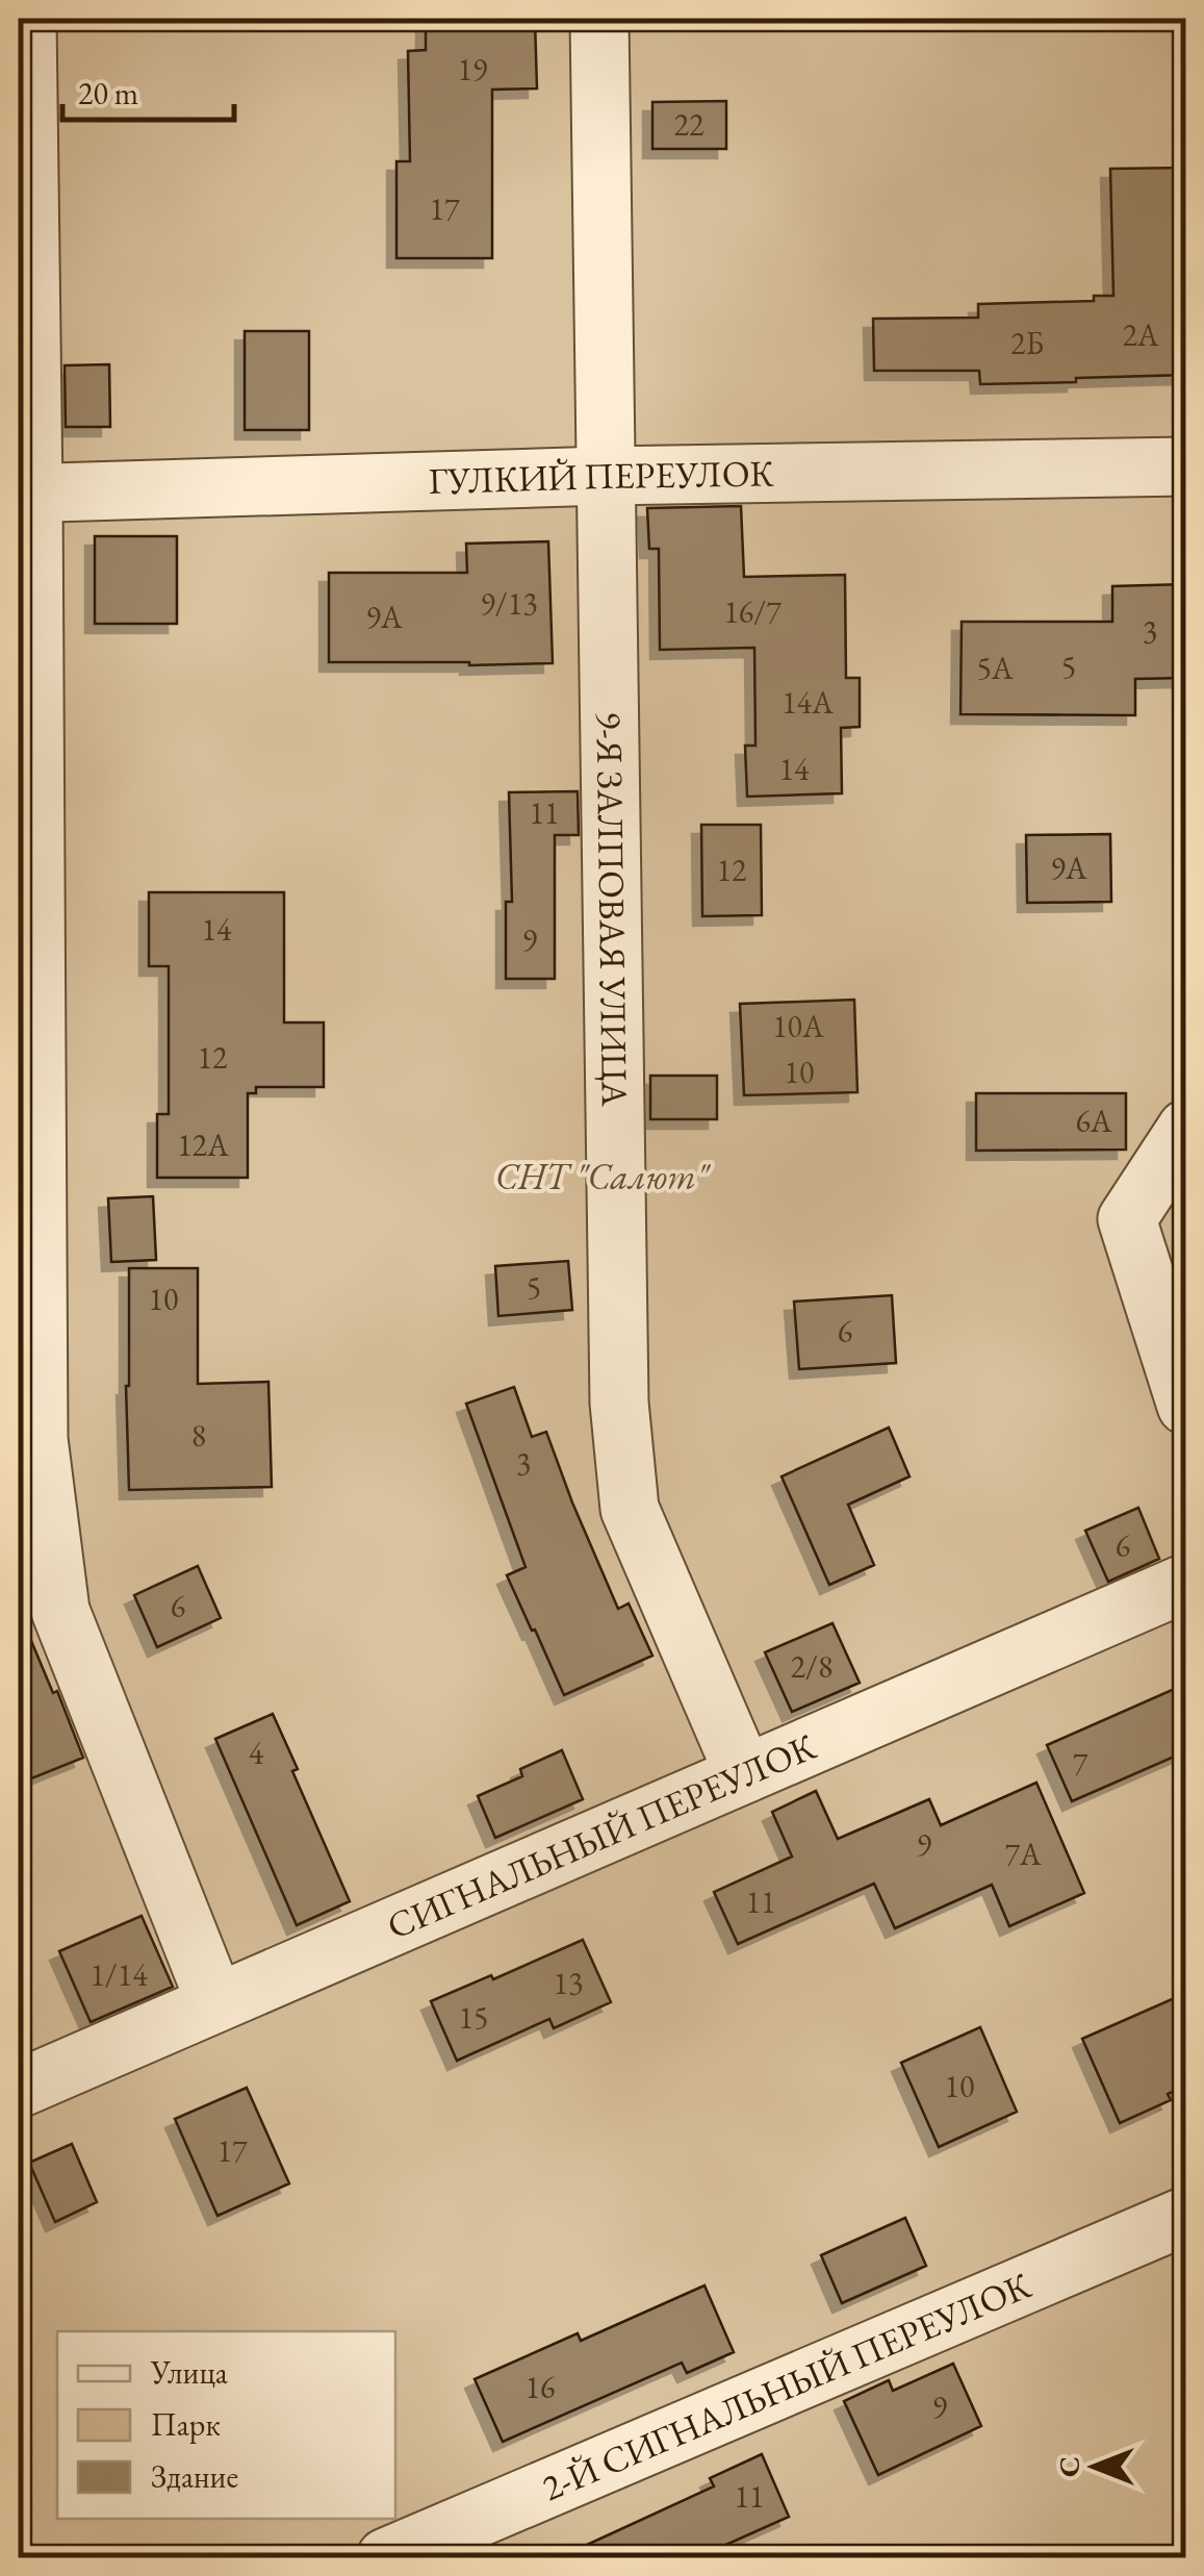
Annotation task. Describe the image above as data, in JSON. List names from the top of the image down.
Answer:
{
  "streets": {
    "street": [
      "ГУЛКИЙ ПЕРЕУЛОК",
      "9-Я ЗАЛПОВАЯ УЛИЦА",
      "СИГНАЛЬНЫЙ ПЕРЕУЛОК",
      "2-Й СИГНАЛЬНЫЙ ПЕРЕУЛОК"
    ]
  },
  "crossings": [
    ["ГУЛКИЙ ПЕРЕУЛОК", "9-Я ЗАЛПОВАЯ УЛИЦА"],
    ["9-Я ЗАЛПОВАЯ УЛИЦА", "СИГНАЛЬНЫЙ ПЕРЕУЛОК"]
  ],
  "parks": ["СНТ \"Салют\""],
  "house_numbers": [
    "19",
    "22",
    "17",
    "2А",
    "2Б",
    "9/13",
    "16/7",
    "9А",
    "3",
    "5",
    "5А",
    "14А",
    "14",
    "11",
    "9А",
    "12",
    "14",
    "9",
    "10А",
    "12",
    "10",
    "6А",
    "12А",
    "5",
    "10",
    "6",
    "8",
    "3",
    "6",
    "6",
    "2/8",
    "4",
    "7",
    "9",
    "7А",
    "11",
    "1/14",
    "13",
    "15",
    "10",
    "17",
    "16",
    "9",
    "11"
  ],
  "legend": ["Улица", "Парк", "Здание"],
  "scale_bar": "20 m",
  "north": "left"
}
